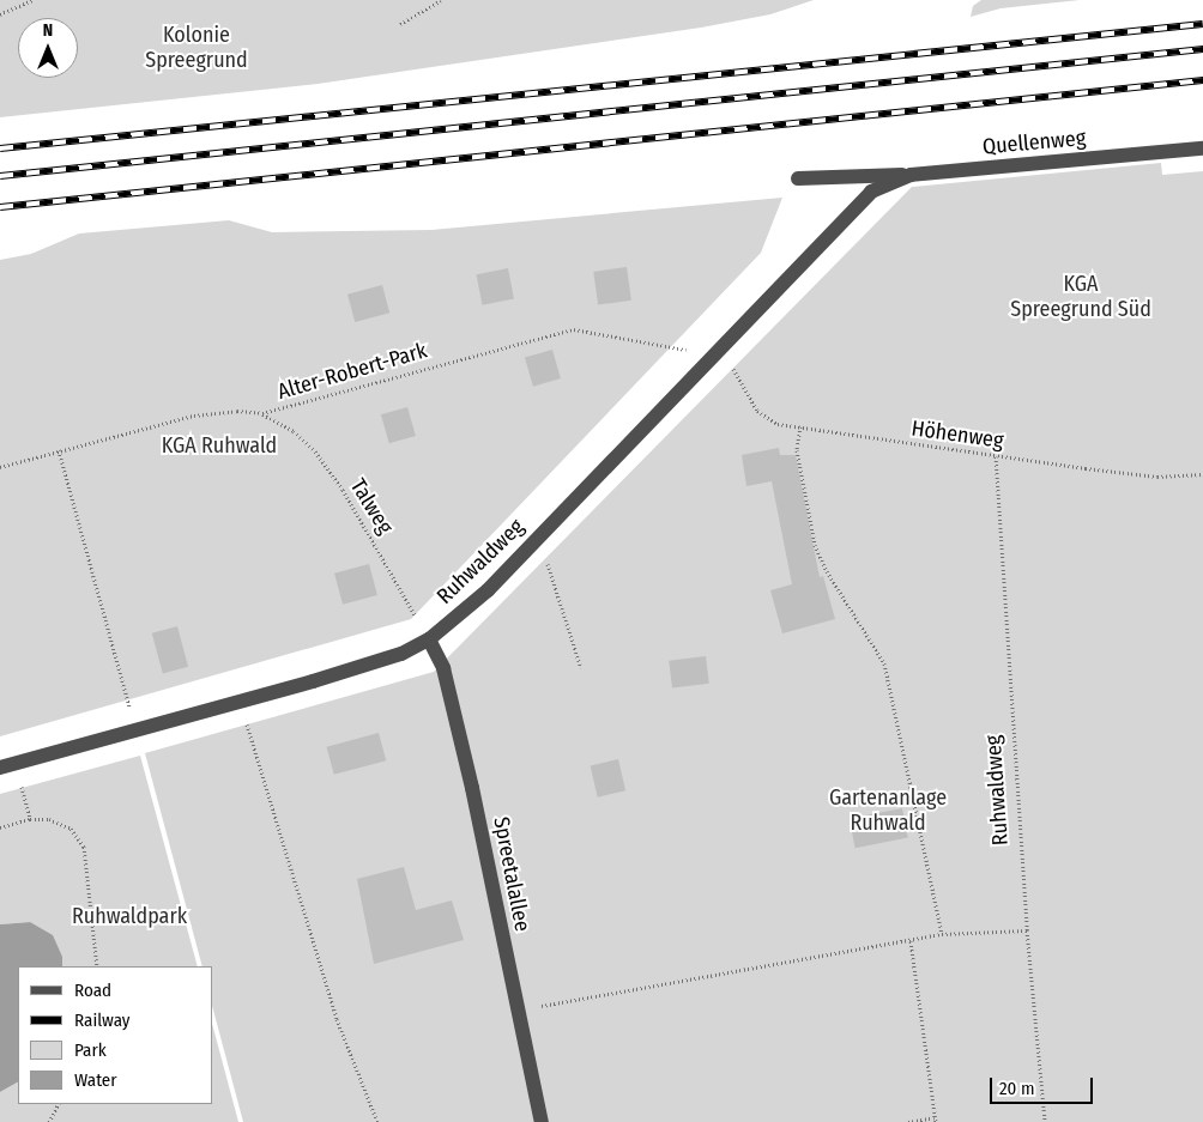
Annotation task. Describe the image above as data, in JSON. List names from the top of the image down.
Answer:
{
  "streets": {
    "street": ["Quellenweg", "Ruhwaldweg", "Spreetalallee"],
    "path": ["Alter-Robert-Park", "Höhenweg", "Talweg"]
  },
  "crossings": [
    ["Quellenweg", "Ruhwaldweg"],
    ["Alter-Robert-Park", "Talweg"],
    ["Alter-Robert-Park", "Ruhwaldweg"],
    ["Höhenweg", "Ruhwaldweg"],
    ["Talweg", "Ruhwaldweg"],
    ["Talweg", "Spreetalallee"],
    ["Ruhwaldweg", "Spreetalallee"]
  ],
  "parks": [
    "Kolonie Spreegrund",
    "KGA Spreegrund Süd",
    "KGA Ruhwald",
    "Gartenanlage Ruhwald",
    "Ruhwaldpark"
  ],
  "legend": [
    "Road",
    "Railway",
    "Park",
    "Water"
  ],
  "scale_bar": "20 m",
  "north": "top"
}
